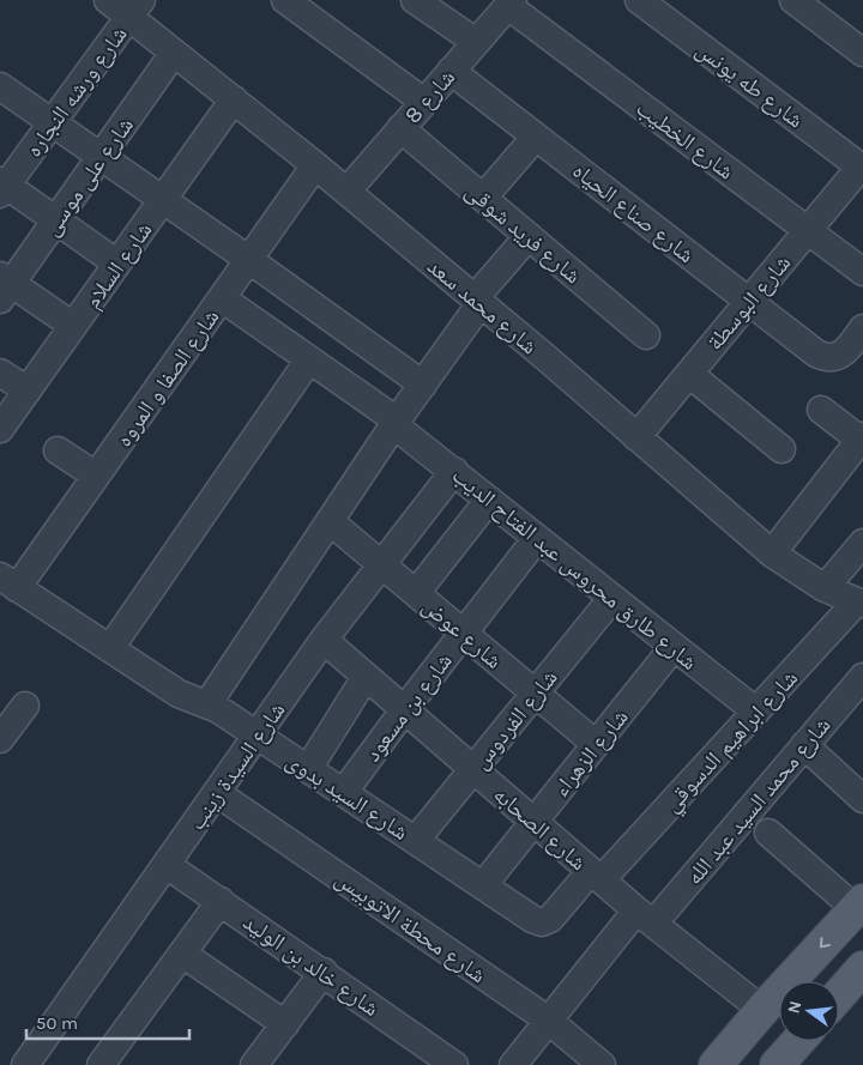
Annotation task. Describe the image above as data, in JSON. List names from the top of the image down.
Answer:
{
  "streets": {
    "street": [
      "شارع طه يونس",
      "شارع ورشه النجاره",
      "شارع 8",
      "شارع الخطيب",
      "شارع على موسى",
      "شارع صناع الحياه",
      "شارع فريد شوقى",
      "شارع السلام",
      "شارع البوسطة",
      "شارع محمد سعد",
      "شارع الصفا و المروه",
      "شارع طارق محروس عبد الفتاح الديب",
      "شارع عوض",
      "شارع بن مسعود",
      "شارع الفردوس",
      "شارع ابراهيم الدسوقي",
      "شارع الزهراء",
      "شارع السيدة زينب",
      "شارع السيد بدوى",
      "شارع محمد السيد عبد الله",
      "شارع الصحابه",
      "شارع محطة الاتوبيس",
      "شارع خالد بن الوليد"
    ]
  },
  "crossings": [
    ["شارع طه يونس", "شارع البوسطة"],
    ["شارع ورشه النجاره", "شارع محمد سعد"],
    ["شارع 8", "شارع الخطيب"],
    ["شارع 8", "شارع صناع الحياه"],
    ["شارع 8", "شارع فريد شوقى"],
    ["شارع 8", "شارع محمد سعد"],
    ["شارع الخطيب", "شارع البوسطة"],
    ["شارع على موسى", "شارع محمد سعد"],
    ["شارع صناع الحياه", "شارع البوسطة"],
    ["شارع السلام", "شارع محمد سعد"],
    ["شارع البوسطة", "شارع محمد سعد"],
    ["شارع محمد سعد", "شارع الصفا و المروه"],
    ["شارع محمد سعد", "شارع ابراهيم الدسوقي"],
    ["شارع الصفا و المروه", "شارع طارق محروس عبد الفتاح الديب"],
    ["شارع الصفا و المروه", "شارع السيد بدوى"],
    ["شارع طارق محروس عبد الفتاح الديب", "شارع بن مسعود"],
    ["شارع طارق محروس عبد الفتاح الديب", "شارع الفردوس"],
    ["شارع طارق محروس عبد الفتاح الديب", "شارع ابراهيم الدسوقي"],
    ["شارع طارق محروس عبد الفتاح الديب", "شارع الزهراء"],
    ["شارع طارق محروس عبد الفتاح الديب", "شارع السيدة زينب"],
    ["شارع عوض", "شارع بن مسعود"],
    ["شارع عوض", "شارع الفردوس"],
    ["شارع عوض", "شارع الزهراء"],
    ["شارع عوض", "شارع السيدة زينب"],
    ["شارع بن مسعود", "شارع السيد بدوى"],
    ["شارع بن مسعود", "شارع الصحابه"],
    ["شارع الفردوس", "شارع السيد بدوى"],
    ["شارع الفردوس", "شارع الصحابه"],
    ["شارع ابراهيم الدسوقي", "شارع السيد بدوى"],
    ["شارع ابراهيم الدسوقي", "شارع الصحابه"],
    ["شارع الزهراء", "شارع السيد بدوى"],
    ["شارع الزهراء", "شارع الصحابه"],
    ["شارع السيدة زينب", "شارع السيد بدوى"],
    ["شارع السيدة زينب", "شارع الصحابه"],
    ["شارع السيدة زينب", "شارع محطة الاتوبيس"],
    ["شارع السيدة زينب", "شارع خالد بن الوليد"],
    ["شارع السيد بدوى", "شارع الصحابه"],
    ["شارع محمد السيد عبد الله", "شارع الصحابه"],
    ["شارع محمد السيد عبد الله", "شارع محطة الاتوبيس"]
  ],
  "scale_bar": "50 m",
  "north": "left"
}
